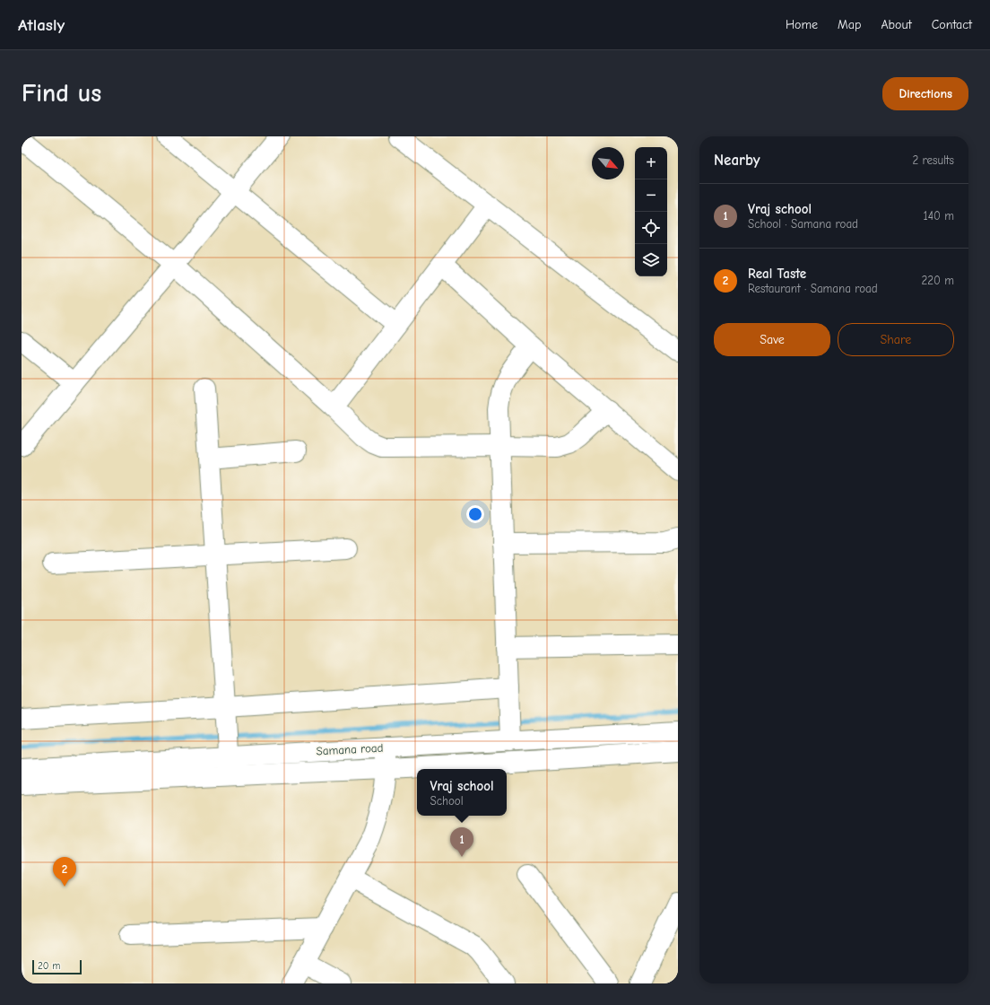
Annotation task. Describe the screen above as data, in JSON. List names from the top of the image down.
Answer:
{
  "streets": {
    "street": ["Samana road"]
  },
  "scale_bar": "20 m",
  "north": "bottom right",
  "page": {
    "header": "Atlasly",
    "nav": [
      "Home",
      "Map",
      "About",
      "Contact"
    ],
    "buttons": [
      "Directions",
      ["Save", "Share"]
    ],
    "title": "Find us",
    "heading": ["Nearby", "2 results"],
    "map_buttons": ["+", "−"],
    "list": [
      {
        "mark": "1",
        "name": "Vraj school",
        "note": "School · Samana road",
        "value": "140 m"
      },
      {
        "mark": "2",
        "name": "Real Taste",
        "note": "Restaurant · Samana road",
        "value": "220 m"
      }
    ],
    "popup": ["Vraj school", "School"],
    "pins": ["1", "2"],
    "scale": "20 m"
  }
}
